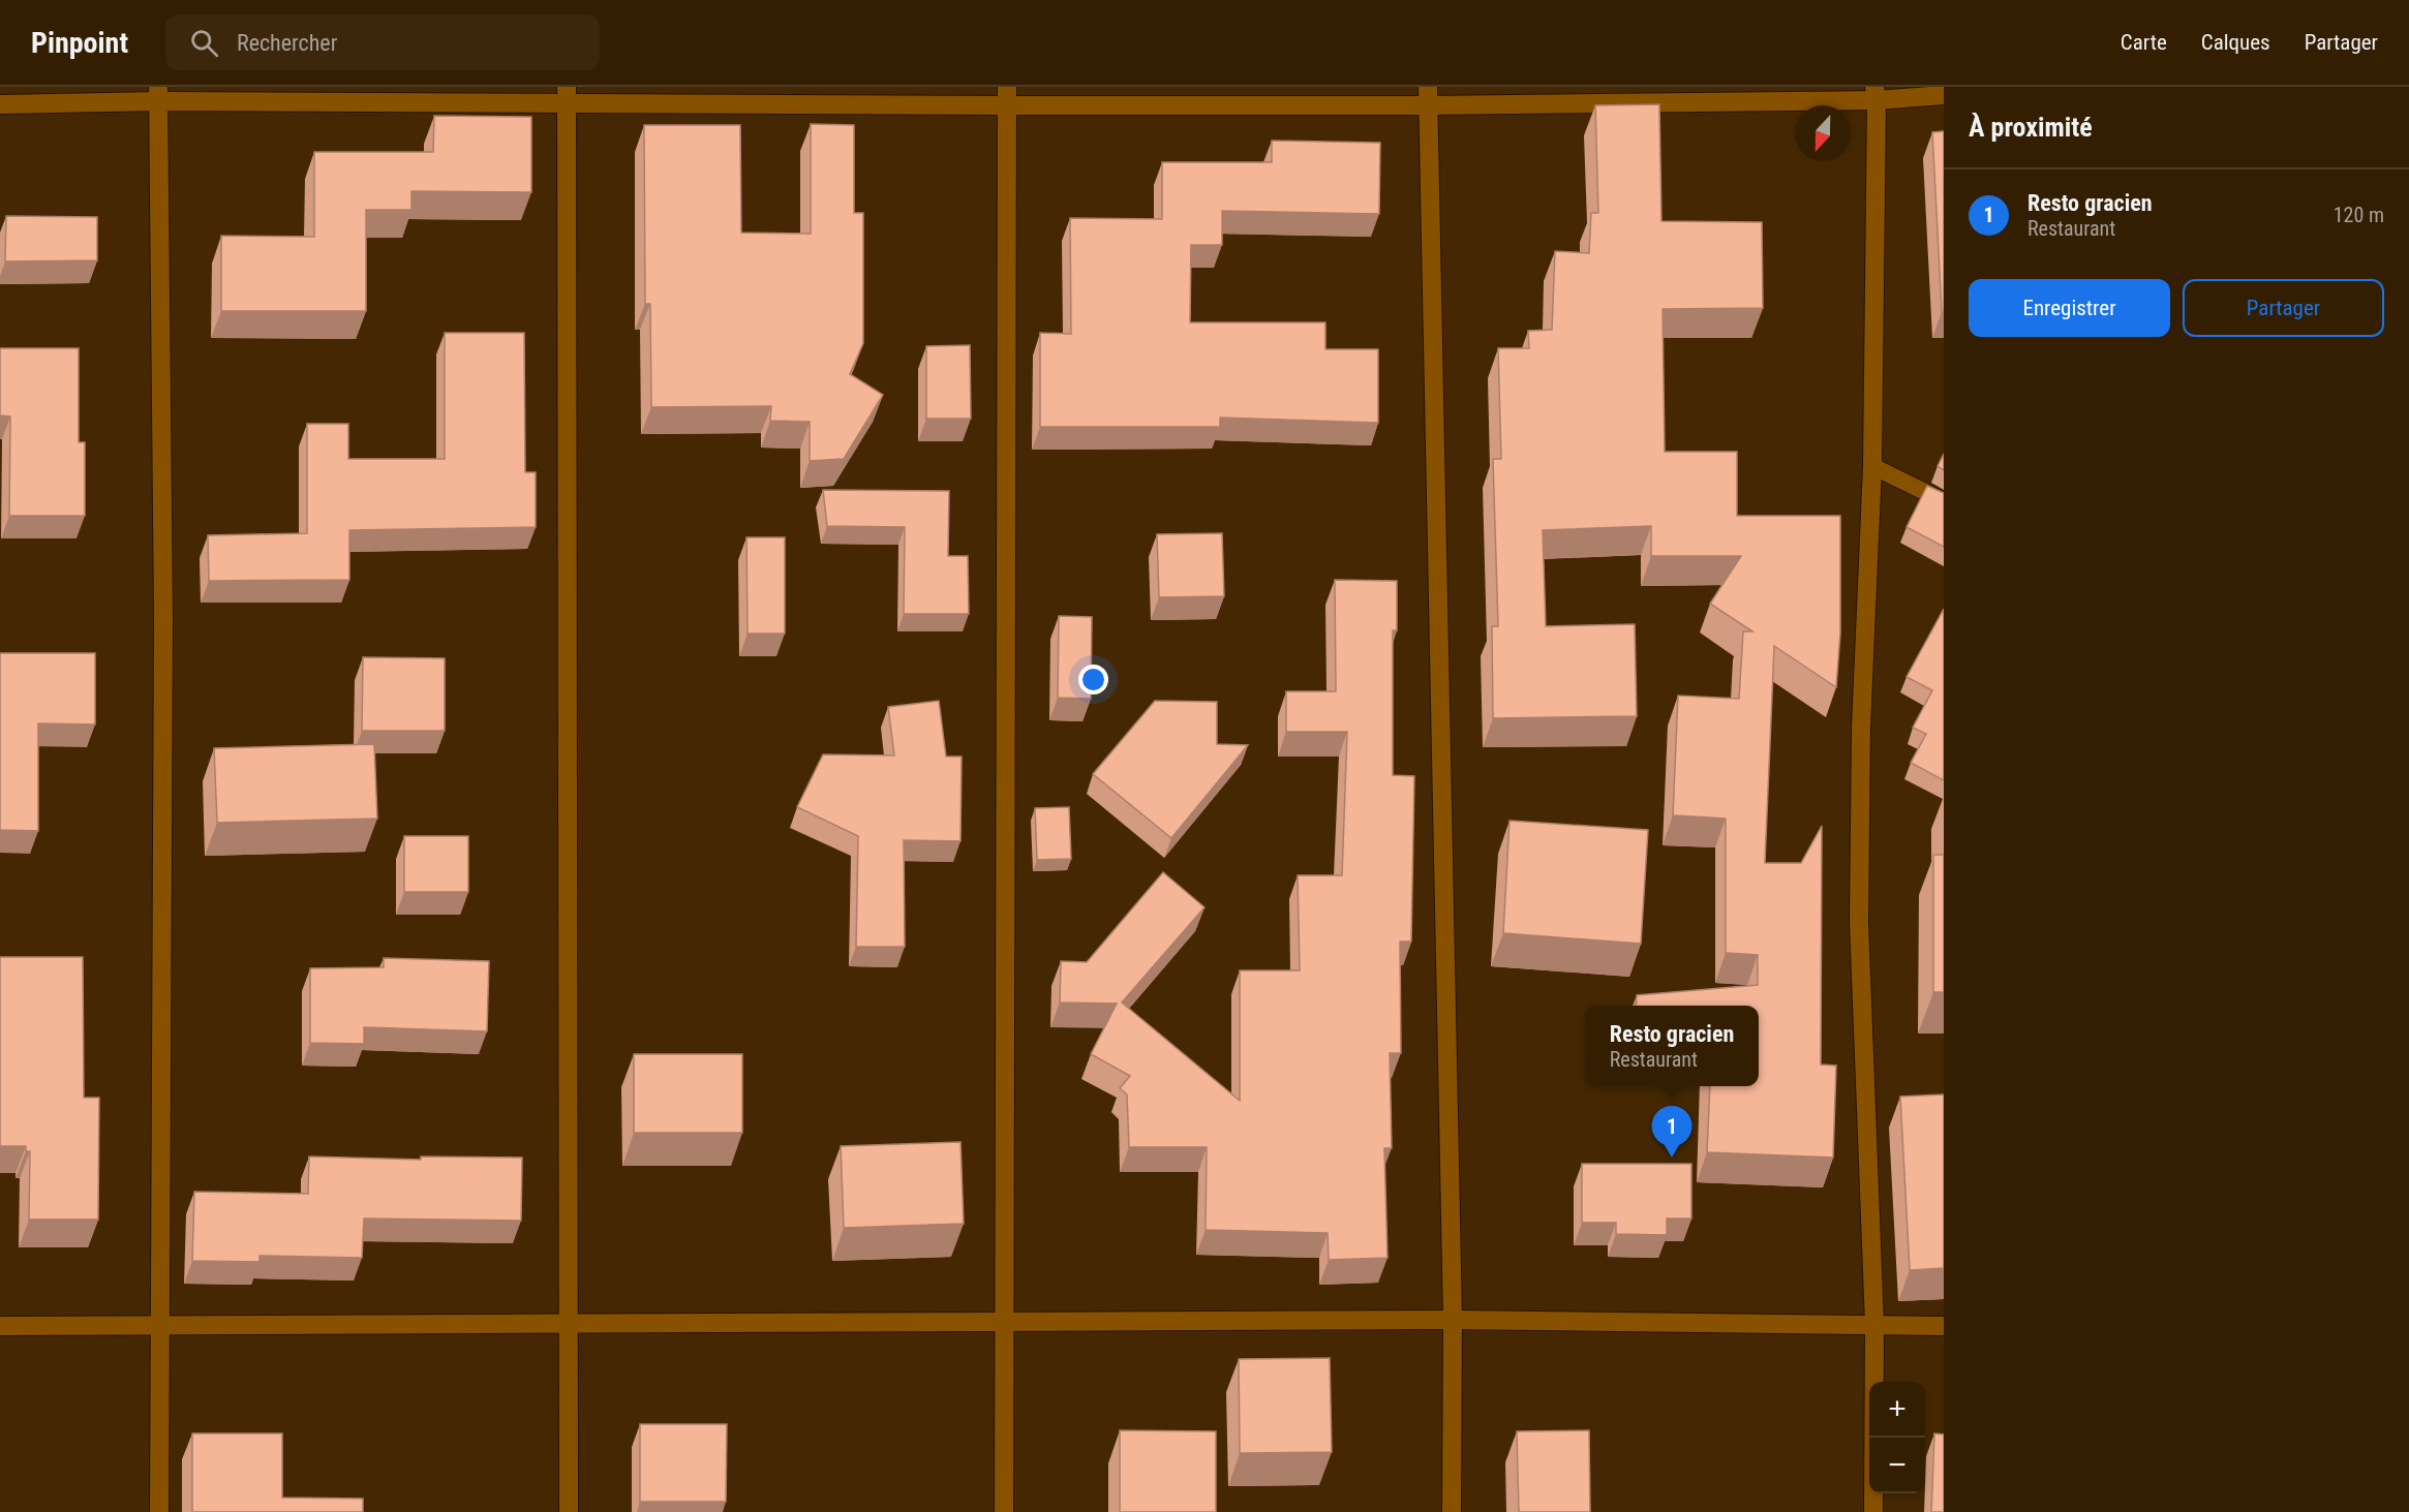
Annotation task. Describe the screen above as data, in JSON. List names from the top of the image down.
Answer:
{
  "north": "bottom",
  "page": {
    "header": "Pinpoint",
    "search": "Rechercher",
    "nav": ["Carte", "Calques", "Partager"],
    "heading": "À proximité",
    "list": [
      {
        "mark": "1",
        "name": "Resto gracien",
        "note": "Restaurant",
        "value": "120 m"
      }
    ],
    "buttons": ["Enregistrer", "Partager"],
    "popup": ["Resto gracien", "Restaurant"],
    "pins": "1",
    "map_buttons": ["+", "−"]
  }
}
